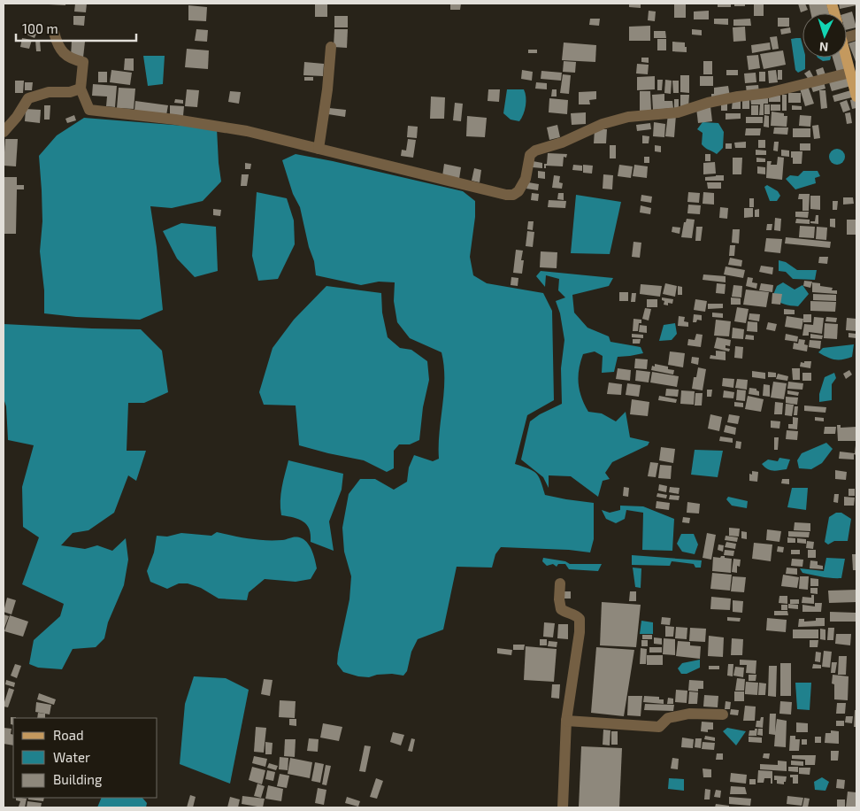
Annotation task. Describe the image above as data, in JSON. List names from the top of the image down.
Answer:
{
  "legend": ["Road", "Water", "Building"],
  "scale_bar": "100 m",
  "north": "bottom"
}
